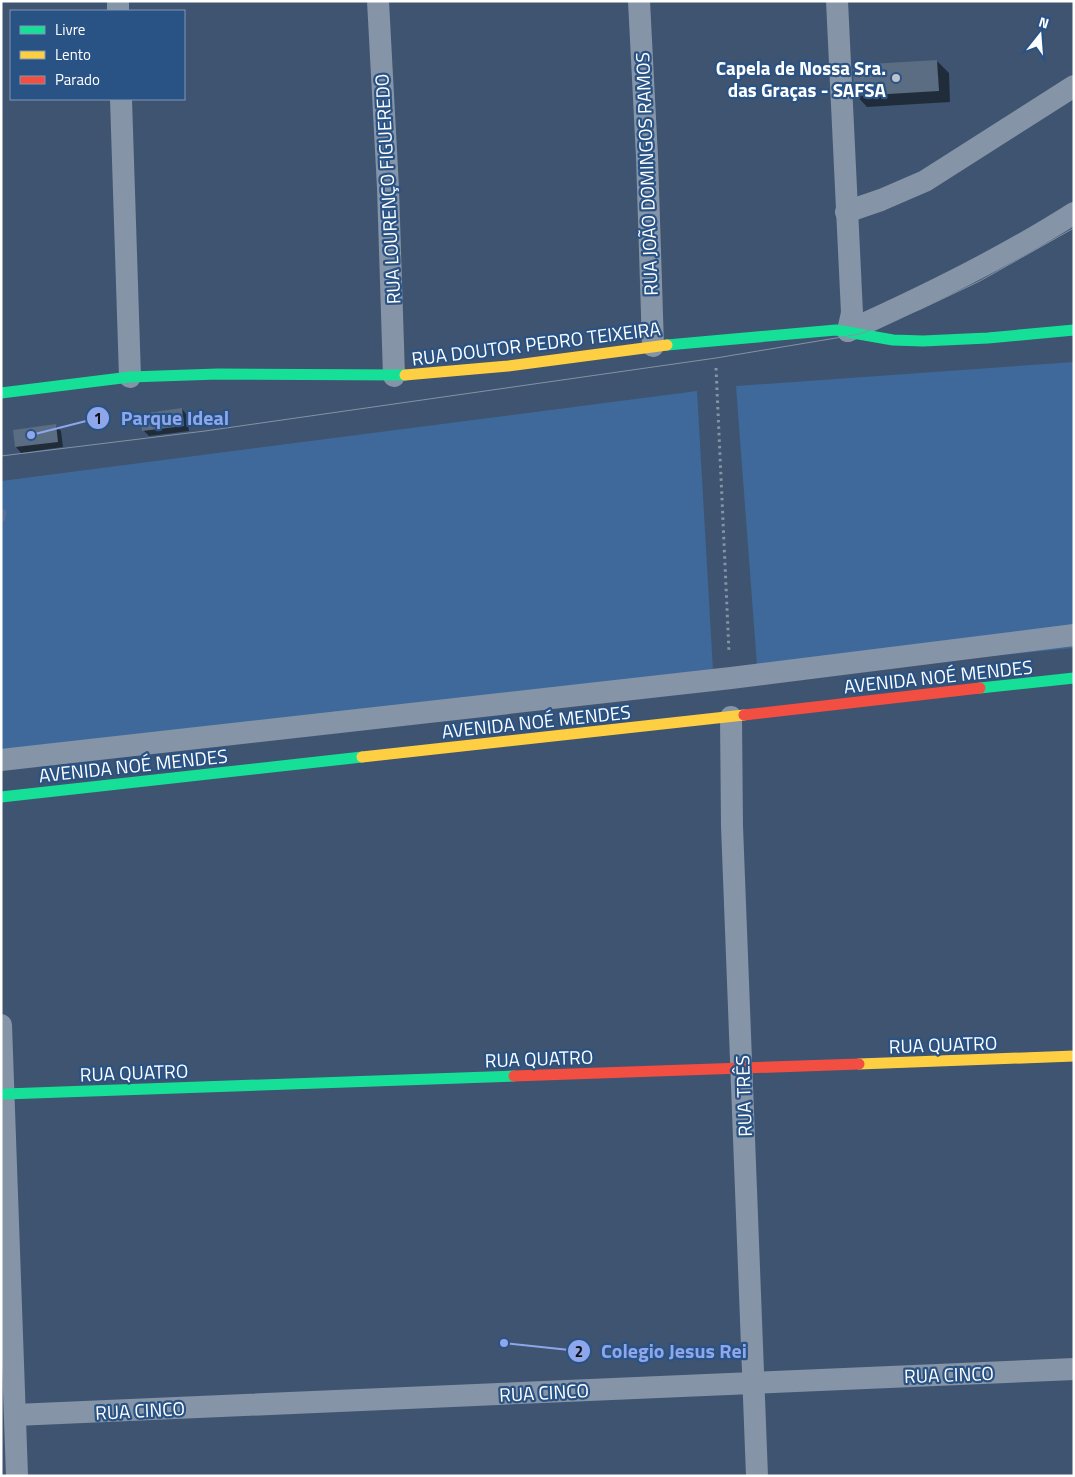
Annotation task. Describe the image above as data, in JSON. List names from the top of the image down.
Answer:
{
  "streets": {
    "main road": ["RUA DOUTOR PEDRO TEIXEIRA", "AVENIDA NOÉ MENDES", "RUA QUATRO"],
    "street": [
      "RUA JOÃO DOMINGOS RAMOS",
      "RUA LOURENÇO FIGUEREDO",
      "RUA TRÊS",
      "RUA CINCO"
    ]
  },
  "crossings": [
    ["RUA JOÃO DOMINGOS RAMOS", "RUA DOUTOR PEDRO TEIXEIRA"],
    ["RUA LOURENÇO FIGUEREDO", "RUA DOUTOR PEDRO TEIXEIRA"],
    ["AVENIDA NOÉ MENDES", "RUA TRÊS"],
    ["RUA QUATRO", "RUA TRÊS"],
    ["RUA TRÊS", "RUA CINCO"]
  ],
  "places": ["Capela de Nossa Sra. das Graças - SAFSA", "Parque Ideal", "Colegio Jesus Rei"],
  "legend": ["Livre", "Lento", "Parado"],
  "north": "top"
}
